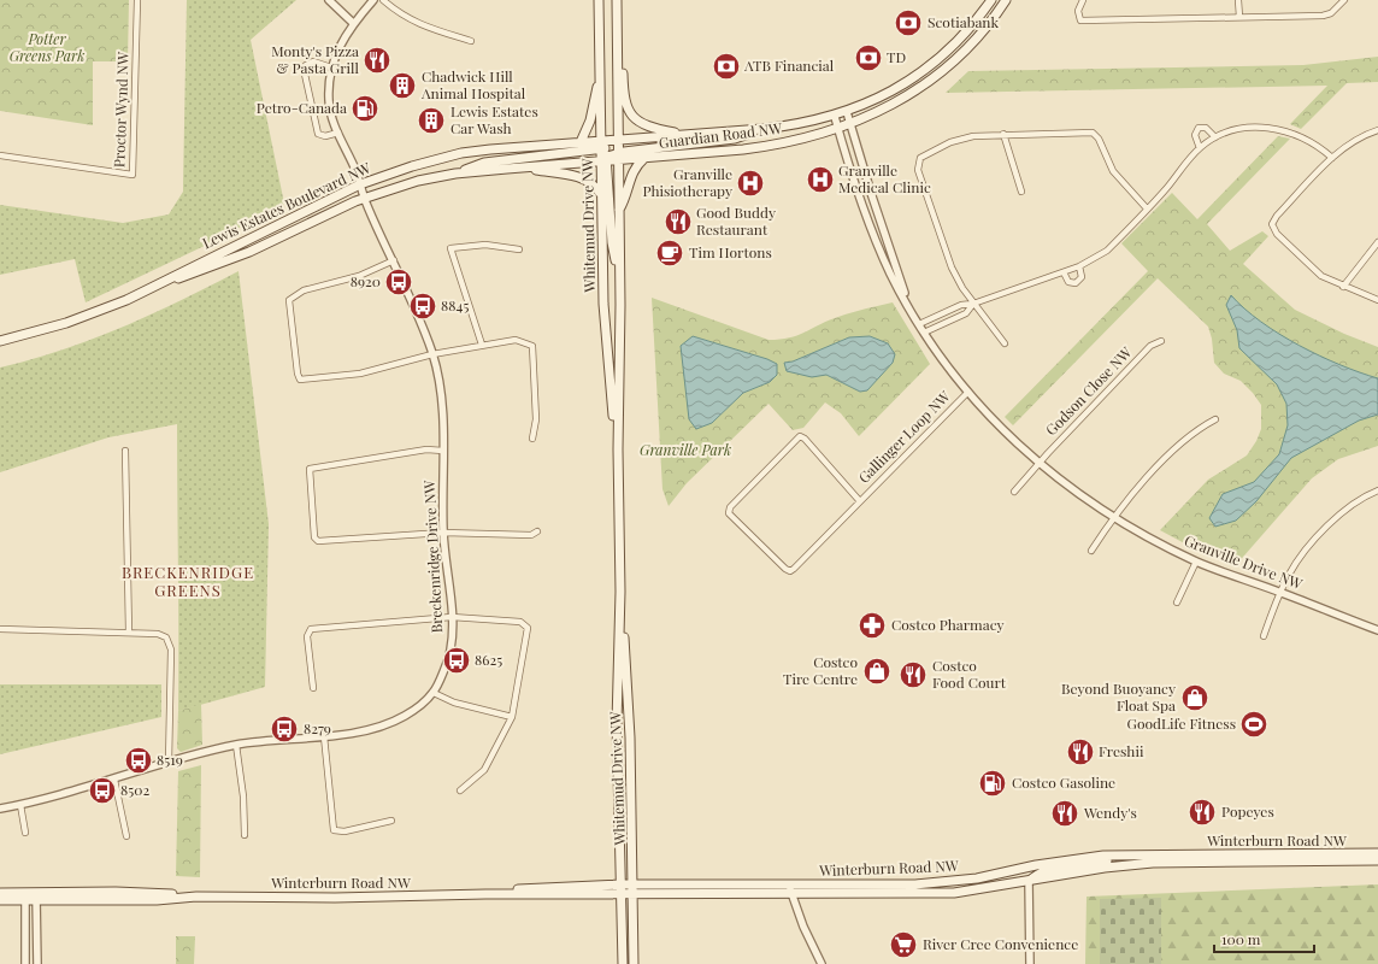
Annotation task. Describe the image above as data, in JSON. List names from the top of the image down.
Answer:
{
  "streets": {
    "main road": [
      "Guardian Road NW",
      "Lewis Estates Boulevard NW",
      "Whitemud Drive NW",
      "Winterburn Road NW"
    ],
    "street": [
      "Proctor Wynd NW",
      "Godson Close NW",
      "Gallinger Loop NW",
      "Breckenridge Drive NW",
      "Granville Drive NW"
    ]
  },
  "crossings": [
    ["Guardian Road NW", "Lewis Estates Boulevard NW"],
    ["Guardian Road NW", "Whitemud Drive NW"],
    ["Guardian Road NW", "Granville Drive NW"],
    ["Lewis Estates Boulevard NW", "Whitemud Drive NW"],
    ["Lewis Estates Boulevard NW", "Breckenridge Drive NW"],
    ["Whitemud Drive NW", "Winterburn Road NW"],
    ["Godson Close NW", "Granville Drive NW"],
    ["Gallinger Loop NW", "Granville Drive NW"]
  ],
  "districts": ["BRECKENRIDGE GREENS"],
  "parks": ["Potter Greens Park", "Granville Park"],
  "places": {
    "bank": ["Scotiabank", "TD", "ATB Financial"],
    "restaurant": [
      "Monty's Pizza & Pasta Grill",
      "Good Buddy Restaurant",
      "Costco Food Court",
      "Freshii",
      "Popeyes",
      "Wendy's"
    ],
    "building": ["Chadwick Hill Animal Hospital", "Lewis Estates Car Wash"],
    "fuel station": ["Petro-Canada", "Costco Gasoline"],
    "hospital": ["Granville Medical Clinic", "Granville Phisiotherapy"],
    "cafe": ["Tim Hortons"],
    "bus stop": [
      "8920",
      "8845",
      "8625",
      "8279",
      "8519",
      "8502"
    ],
    "pharmacy": ["Costco Pharmacy"],
    "shop": ["Costco Tire Centre", "Beyond Buoyancy Float Spa"],
    "sports": ["GoodLife Fitness"],
    "supermarket": ["River Cree Convenience"]
  },
  "scale_bar": "100 m"
}
